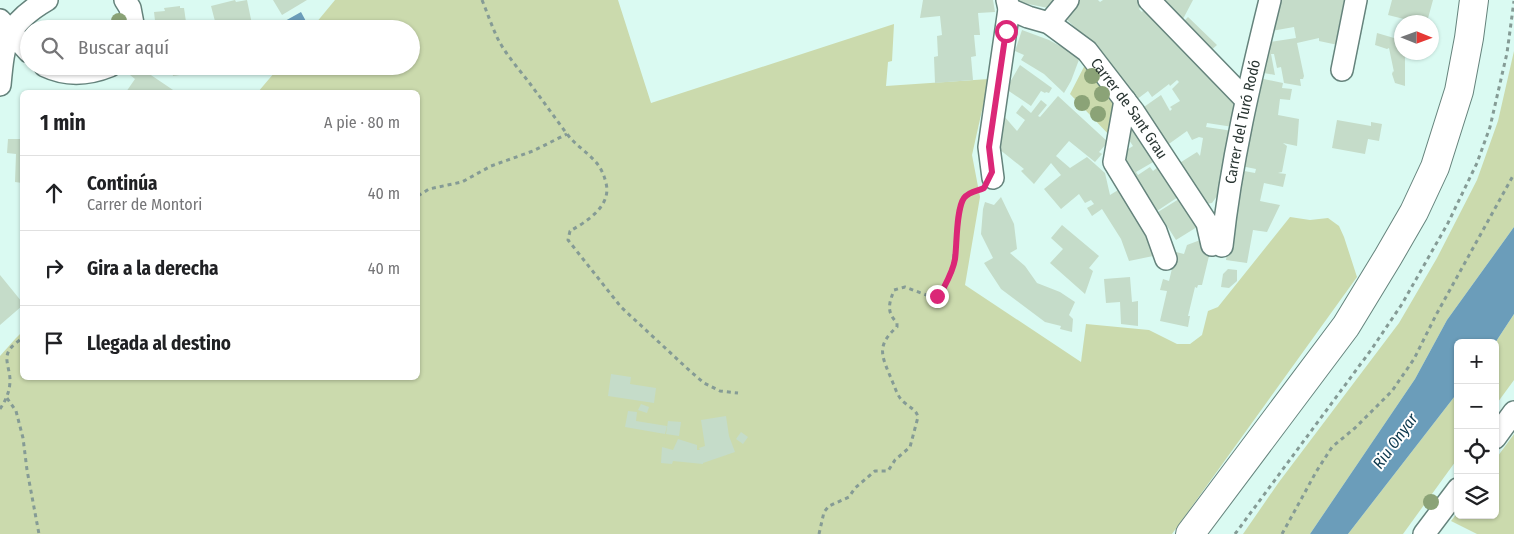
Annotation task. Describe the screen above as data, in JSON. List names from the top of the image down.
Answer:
{
  "streets": {
    "street": ["Carrer de Sant Grau", "Carrer del Turó Rodó"]
  },
  "crossings": [
    ["Carrer de Sant Grau", "Carrer del Turó Rodó"]
  ],
  "water": ["Riu Onyar"],
  "north": "right",
  "page": {
    "search": "Buscar aquí",
    "heading": ["1 min", "A pie · 80 m"],
    "list": [
      ["Continúa", "Carrer de Montori", "40 m"],
      ["Gira a la derecha", "40 m"],
      "Llegada al destino"
    ],
    "map_buttons": ["+", "−"]
  }
}
